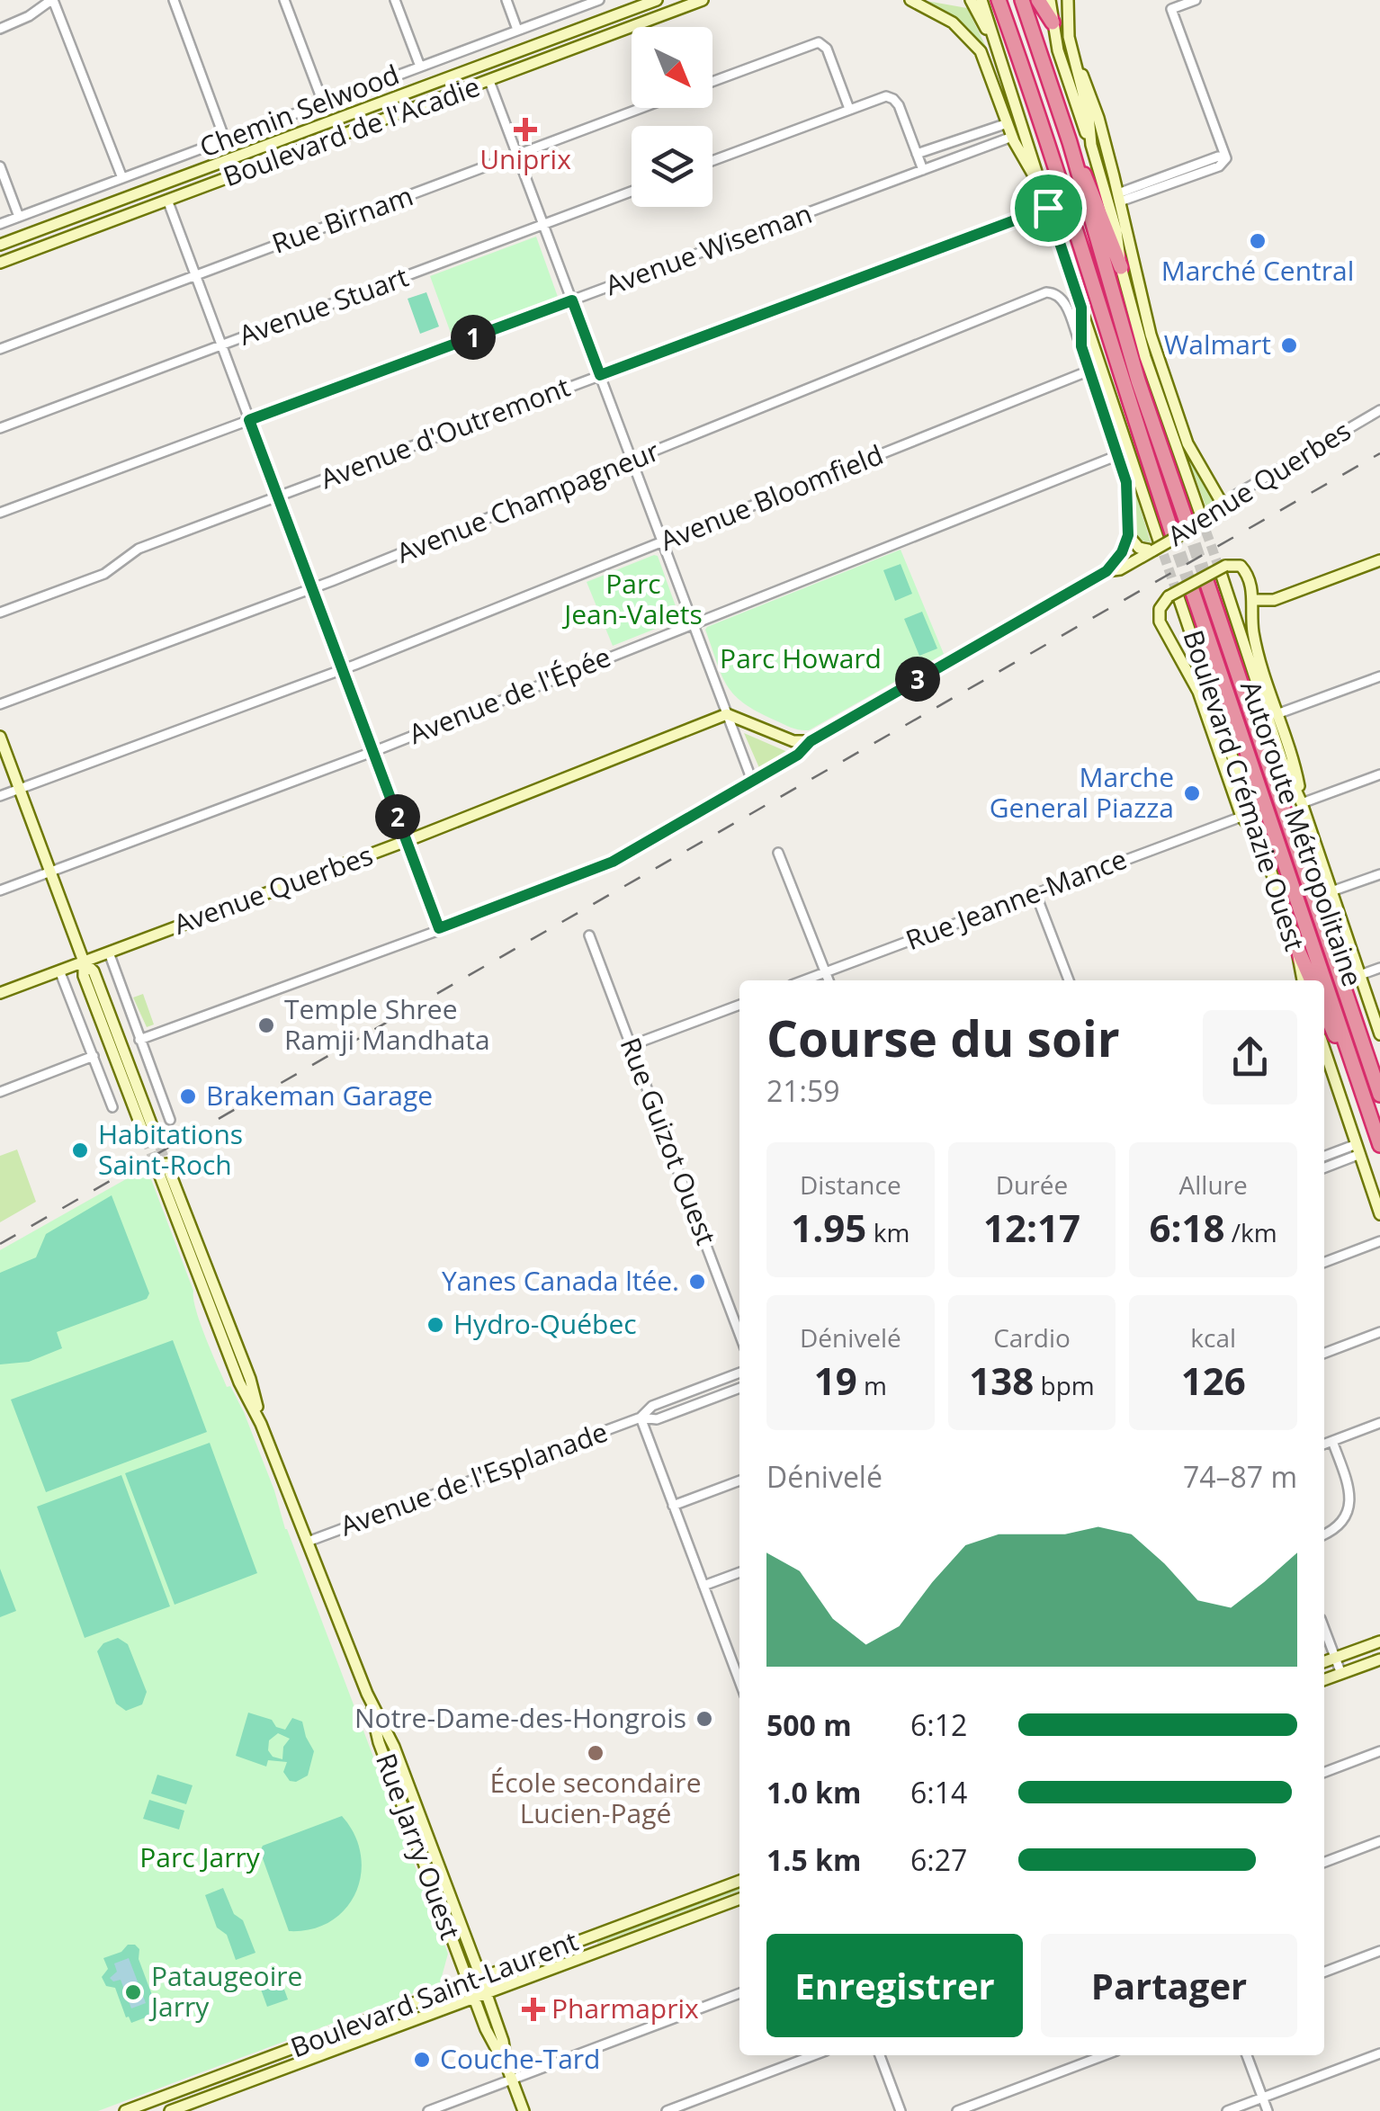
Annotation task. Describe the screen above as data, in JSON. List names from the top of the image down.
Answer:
{
  "streets": {
    "highway": ["Autoroute Métropolitaine"],
    "main road": [
      "Boulevard de l'Acadie",
      "Avenue Querbes",
      "Boulevard Crémazie Ouest",
      "Rue Jarry Ouest",
      "Boulevard Saint-Laurent"
    ],
    "street": [
      "Chemin Selwood",
      "Rue Birnam",
      "Avenue Wiseman",
      "Avenue Stuart",
      "Avenue d'Outremont",
      "Avenue Bloomfield",
      "Avenue Champagneur",
      "Avenue de l'Épée",
      "Rue Jeanne-Mance",
      "Rue Guizot Ouest",
      "Avenue de l'Esplanade"
    ]
  },
  "crossings": [
    ["Boulevard Crémazie Ouest", "Autoroute Métropolitaine"],
    ["Boulevard Crémazie Ouest", "Rue Jeanne-Mance"],
    ["Avenue de l'Esplanade", "Rue Jarry Ouest"],
    ["Rue Jarry Ouest", "Boulevard Saint-Laurent"]
  ],
  "parks": ["Parc Jean-Valets", "Parc Howard", "Parc Jarry"],
  "places": {
    "health": ["Uniprix", "Pharmaprix"],
    "other": [
      "Marché Central",
      "Walmart",
      "Marche General Piazza",
      "Temple Shree Ramji Mandhata",
      "Brakeman Garage",
      "Habitations Saint-Roch",
      "Yanes Canada ltée.",
      "Hydro-Québec",
      "Notre-Dame-des-Hongrois",
      "École secondaire Lucien-Pagé",
      "Pataugeoire Jarry",
      "Couche-Tard"
    ]
  },
  "north": "bottom right",
  "page": {
    "pins": ["1", "3", "2"],
    "heading": ["Course du soir", "21:59"],
    "stats": [
      ["Distance", "1.95 km"],
      ["Durée", "12:17"],
      ["Allure", "6:18 /km"],
      ["Dénivelé", "19 m"],
      ["Cardio", "138 bpm"],
      ["kcal", "126"]
    ],
    "chart": ["Dénivelé", "74–87 m"],
    "list": [
      {
        "name": "500 m",
        "note": "6:12"
      },
      {
        "name": "1.0 km",
        "note": "6:14"
      },
      {
        "name": "1.5 km",
        "note": "6:27"
      }
    ],
    "buttons": ["Enregistrer", "Partager"]
  }
}
